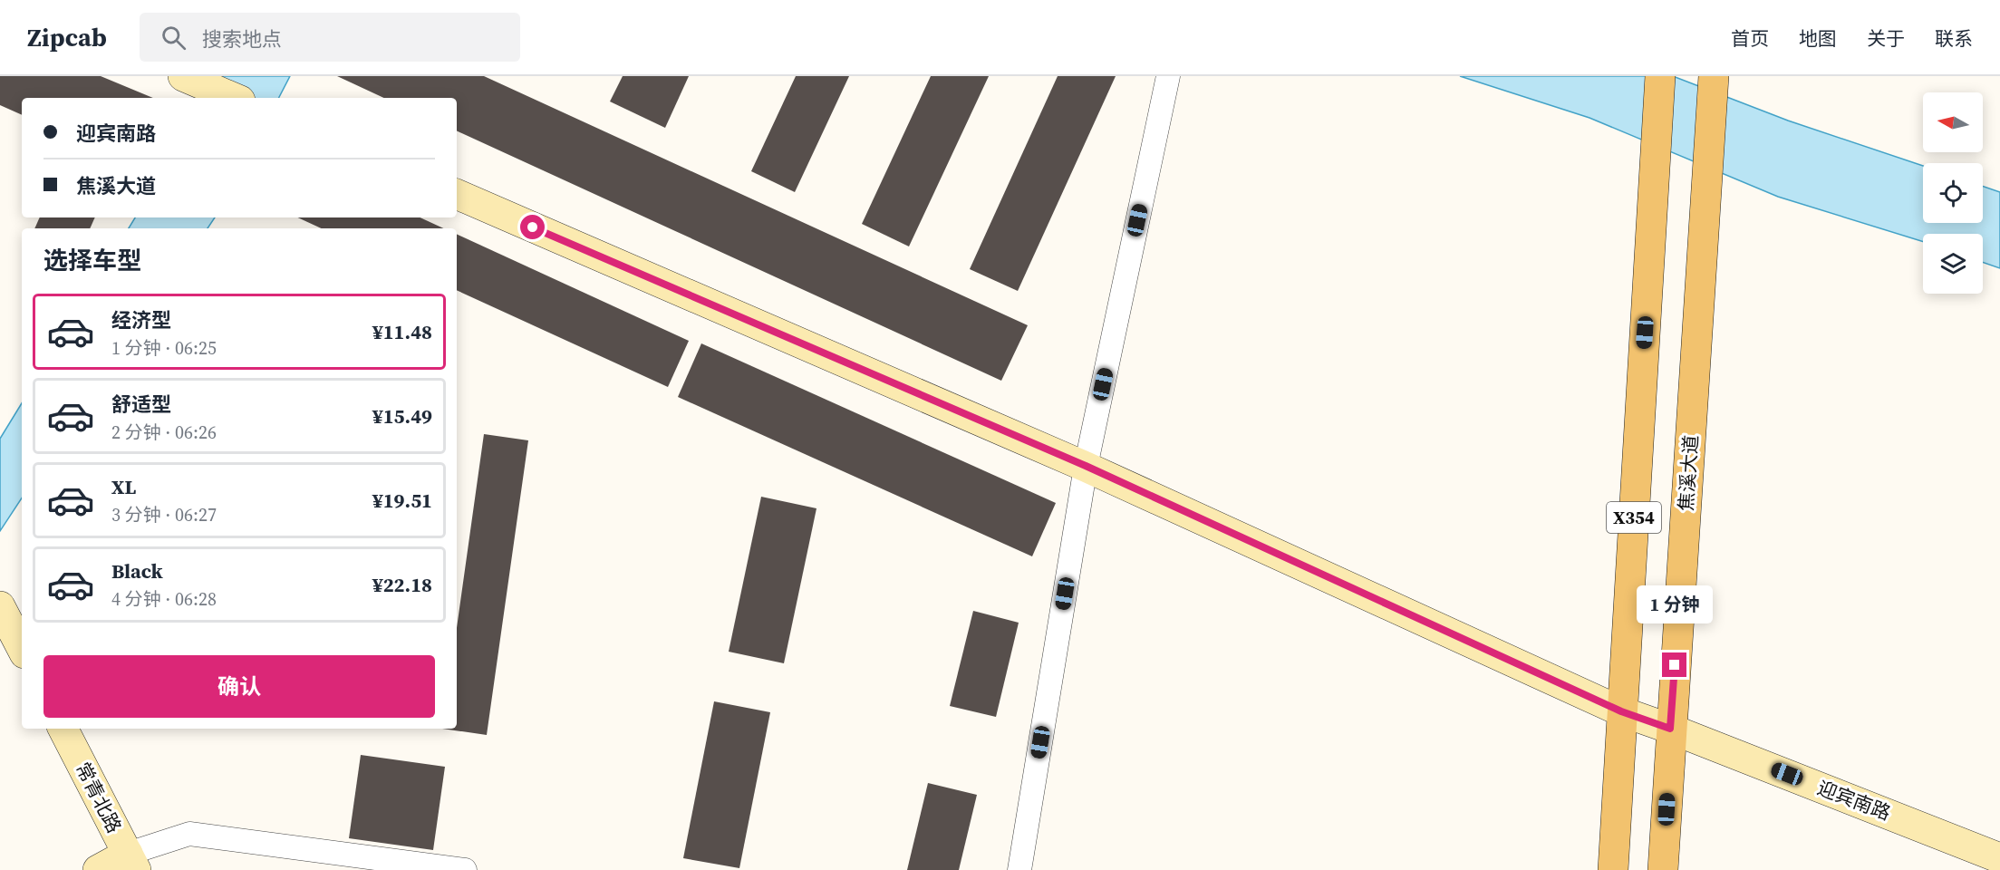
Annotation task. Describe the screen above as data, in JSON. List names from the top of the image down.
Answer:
{
  "streets": {
    "main road": ["焦溪大道", "X354"],
    "street": ["常青北路", "迎宾南路"]
  },
  "crossings": [
    ["焦溪大道", "迎宾南路"],
    ["X354", "迎宾南路"]
  ],
  "north": "left",
  "page": {
    "header": "Zipcab",
    "search": "搜索地点",
    "nav": [
      "首页",
      "地图",
      "关于",
      "联系"
    ],
    "banner": ["迎宾南路", "焦溪大道"],
    "heading": "选择车型",
    "list": [
      {
        "name": "经济型",
        "note": "1 分钟 · 06:25",
        "value": "¥11.48"
      },
      {
        "name": "舒适型",
        "note": "2 分钟 · 06:26",
        "value": "¥15.49"
      },
      {
        "name": "XL",
        "note": "3 分钟 · 06:27",
        "value": "¥19.51"
      },
      {
        "name": "Black",
        "note": "4 分钟 · 06:28",
        "value": "¥22.18"
      }
    ],
    "bubble": "1 分钟",
    "buttons": "确认"
  }
}
